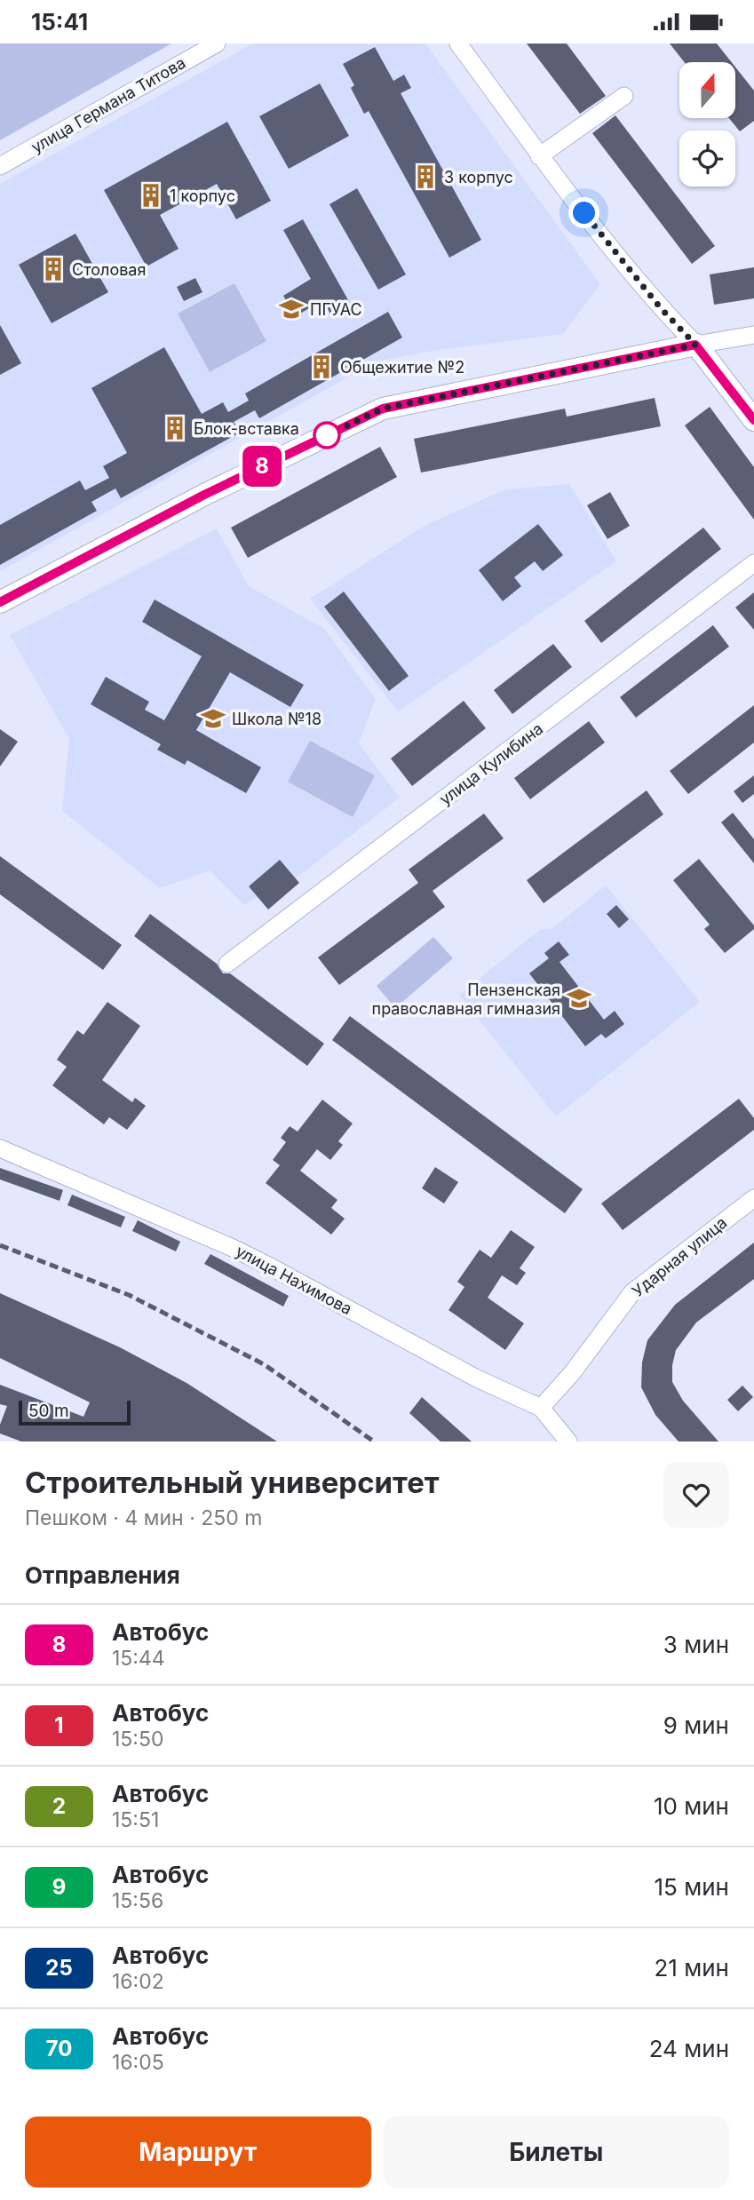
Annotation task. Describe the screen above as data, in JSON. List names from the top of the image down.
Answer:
{
  "streets": {
    "street": [
      "улица Германа Титова",
      "улица Кулибина",
      "Ударная улица",
      "улица Нахимова"
    ]
  },
  "crossings": [
    ["Ударная улица", "улица Нахимова"]
  ],
  "places": {
    "building": [
      "3 корпус",
      "1 корпус",
      "Столовая",
      "Общежитие №2",
      "Блок-вставка"
    ],
    "school or university": ["ПГУАС", "Школа №18", "Пензенская православная гимназия"]
  },
  "lines": ["bus line 8"],
  "scale_bar": "50 m",
  "north": "top",
  "page": {
    "status": "15:41",
    "on_map": "8",
    "scale": "50 m",
    "heading": [
      ["Строительный университет", "Пешком · 4 мин · 250 m"],
      "Отправления"
    ],
    "list": [
      {
        "mark": "8",
        "name": "Автобус",
        "note": "15:44",
        "value": "3 мин"
      },
      {
        "mark": "1",
        "name": "Автобус",
        "note": "15:50",
        "value": "9 мин"
      },
      {
        "mark": "2",
        "name": "Автобус",
        "note": "15:51",
        "value": "10 мин"
      },
      {
        "mark": "9",
        "name": "Автобус",
        "note": "15:56",
        "value": "15 мин"
      },
      {
        "mark": "25",
        "name": "Автобус",
        "note": "16:02",
        "value": "21 мин"
      },
      {
        "mark": "70",
        "name": "Автобус",
        "note": "16:05",
        "value": "24 мин"
      }
    ],
    "buttons": ["Маршрут", "Билеты"]
  }
}
